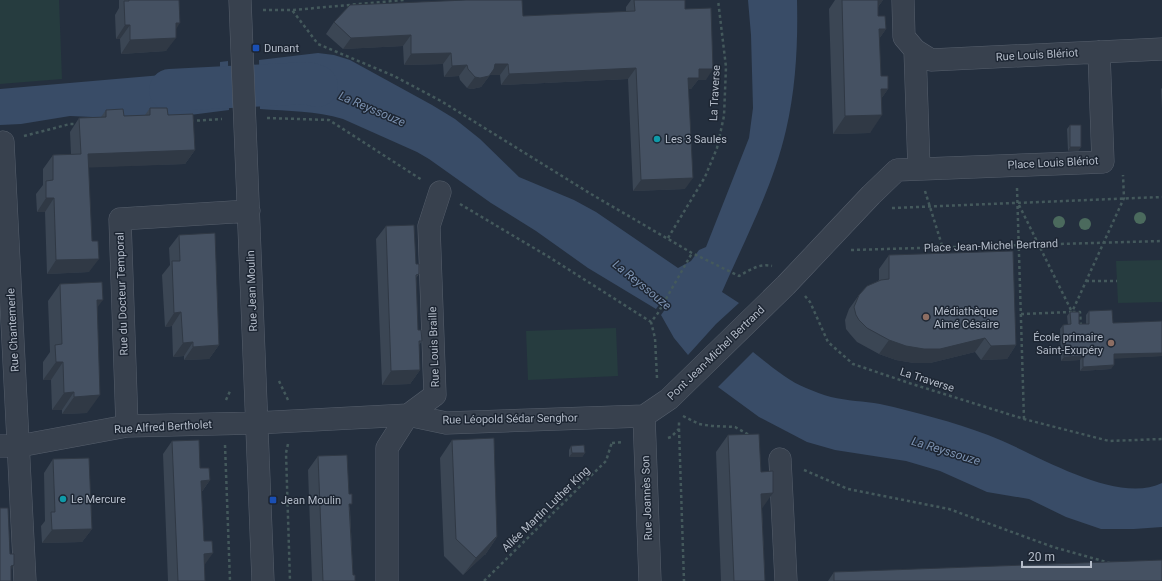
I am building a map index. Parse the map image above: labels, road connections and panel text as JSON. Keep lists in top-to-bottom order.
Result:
{
  "streets": {
    "street": [
      "Rue Louis Blériot",
      "Place Louis Blériot",
      "Rue Jean Moulin",
      "Rue du Docteur Temporal",
      "Rue Chantemerle",
      "Rue Louis Braille",
      "Pont Jean-Michel Bertrand",
      "Rue Léopold Sédar Senghor",
      "Rue Alfred Bertholet",
      "Rue Joannès Son"
    ],
    "path": ["La Traverse", "Place Jean-Michel Bertrand", "Allée Martin Luther King"]
  },
  "crossings": [
    ["Rue Louis Blériot", "Place Louis Blériot"],
    ["La Traverse", "Pont Jean-Michel Bertrand"],
    ["Place Louis Blériot", "Place Jean-Michel Bertrand"],
    ["Rue Jean Moulin", "Rue du Docteur Temporal"],
    ["Rue Jean Moulin", "Rue Léopold Sédar Senghor"],
    ["Rue Jean Moulin", "Rue Alfred Bertholet"],
    ["Rue du Docteur Temporal", "Rue Alfred Bertholet"],
    ["Rue Chantemerle", "Rue Alfred Bertholet"],
    ["Rue Louis Braille", "Rue Léopold Sédar Senghor"],
    ["Pont Jean-Michel Bertrand", "Rue Léopold Sédar Senghor"],
    ["Pont Jean-Michel Bertrand", "Rue Joannès Son"],
    ["Rue Léopold Sédar Senghor", "Rue Alfred Bertholet"],
    ["Rue Léopold Sédar Senghor", "Rue Joannès Son"]
  ],
  "water": ["La Reyssouze"],
  "places": {
    "transit": ["Dunant", "Jean Moulin"],
    "other": [
      "Les 3 Saules",
      "Médiathèque Aimé Césaire",
      "École primaire Saint-Exupéry",
      "Le Mercure"
    ]
  },
  "scale_bar": "20 m"
}
